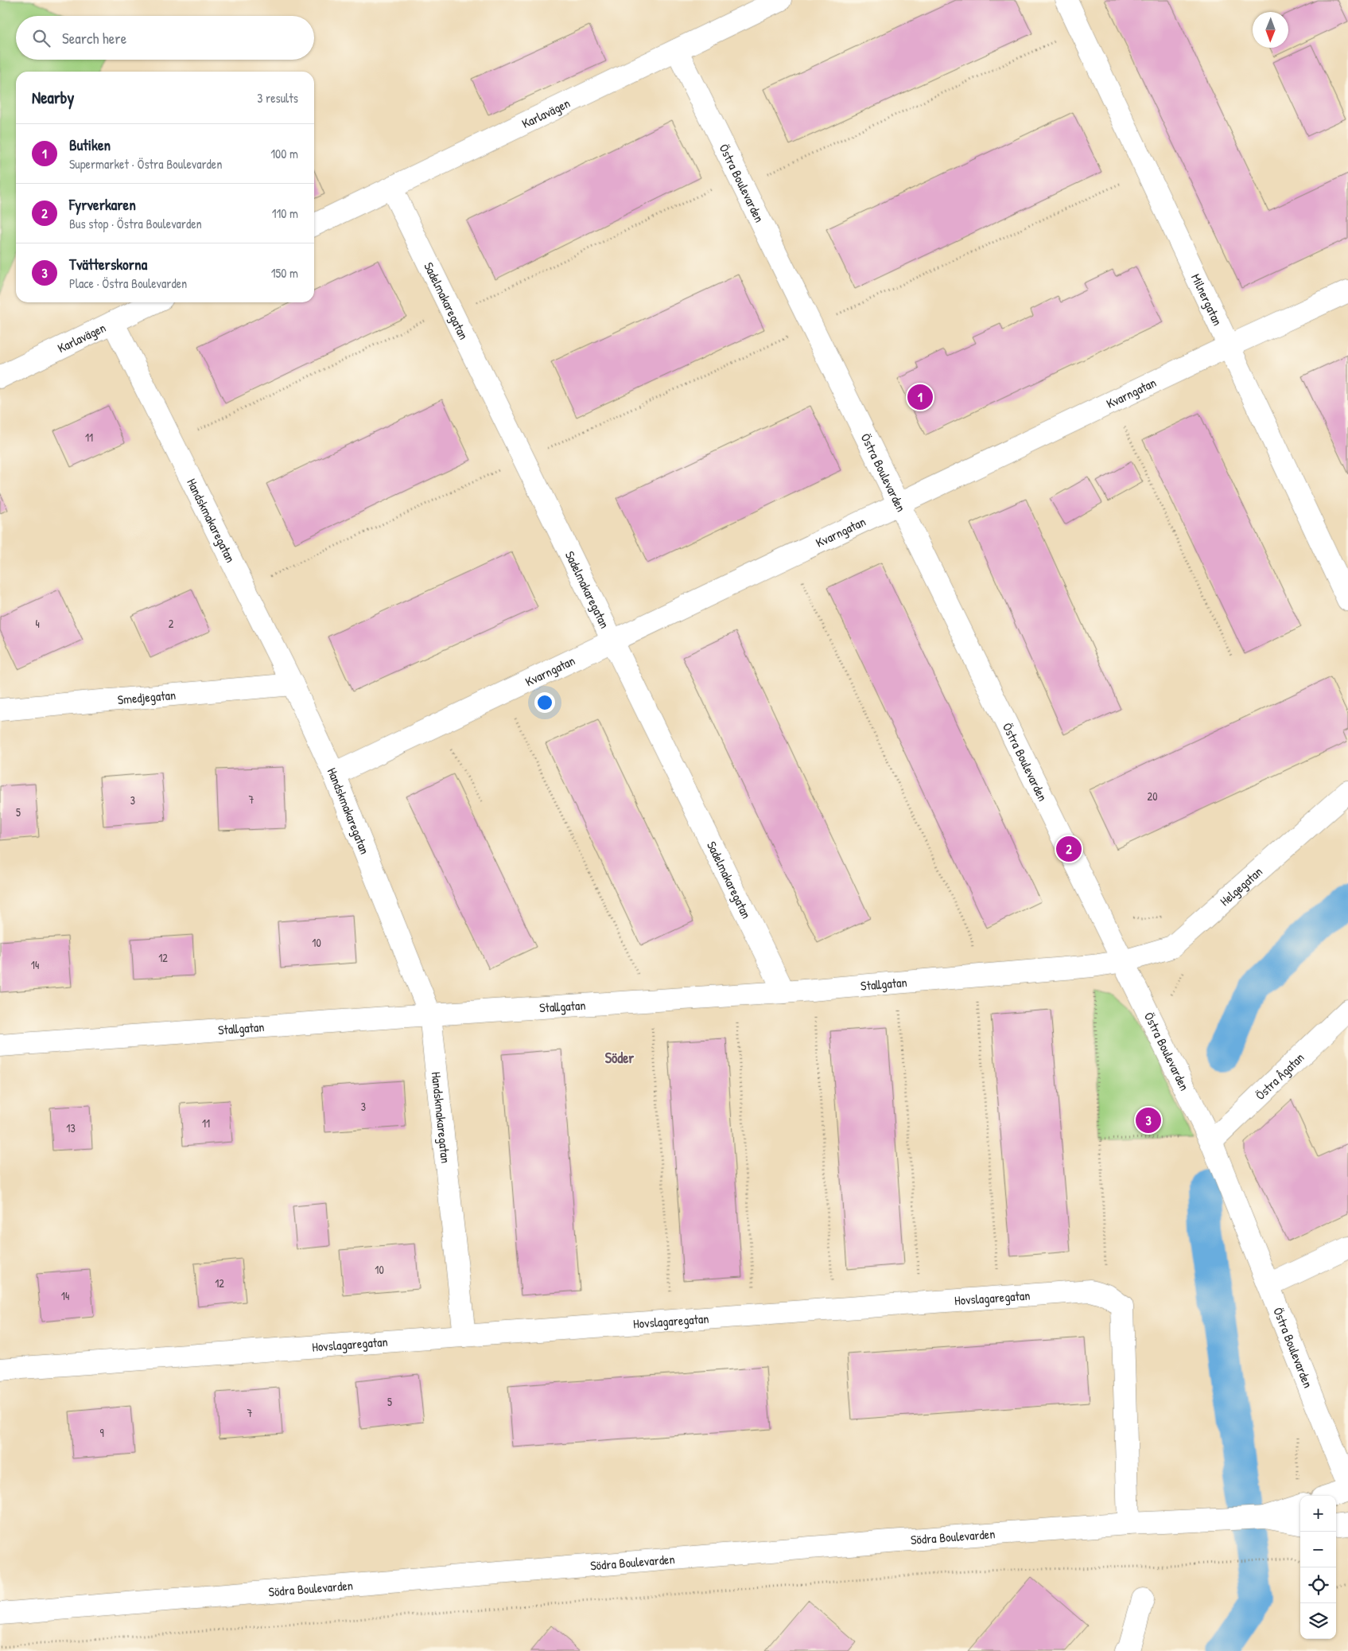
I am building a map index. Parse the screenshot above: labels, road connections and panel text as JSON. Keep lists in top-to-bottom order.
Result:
{
  "streets": {
    "street": [
      "Karlavägen",
      "Östra Boulevarden",
      "Milnergatan",
      "Sadelmakaregatan",
      "Kvarngatan",
      "Handskmakaregatan",
      "Smedjegatan",
      "Helgegatan",
      "Stallgatan",
      "Östra Ågatan",
      "Hovslagaregatan",
      "Södra Boulevarden"
    ]
  },
  "crossings": [
    ["Karlavägen", "Östra Boulevarden"],
    ["Karlavägen", "Sadelmakaregatan"],
    ["Karlavägen", "Handskmakaregatan"],
    ["Östra Boulevarden", "Kvarngatan"],
    ["Östra Boulevarden", "Helgegatan"],
    ["Östra Boulevarden", "Stallgatan"],
    ["Östra Boulevarden", "Östra Ågatan"],
    ["Milnergatan", "Kvarngatan"],
    ["Sadelmakaregatan", "Kvarngatan"],
    ["Sadelmakaregatan", "Stallgatan"],
    ["Kvarngatan", "Handskmakaregatan"],
    ["Handskmakaregatan", "Smedjegatan"],
    ["Handskmakaregatan", "Stallgatan"],
    ["Handskmakaregatan", "Hovslagaregatan"],
    ["Helgegatan", "Stallgatan"],
    ["Hovslagaregatan", "Södra Boulevarden"]
  ],
  "districts": ["Söder"],
  "house_numbers": [
    "11",
    "4",
    "2",
    "20",
    "7",
    "3",
    "5",
    "10",
    "12",
    "14",
    "3",
    "11",
    "13",
    "10",
    "12",
    "14",
    "5",
    "7",
    "9"
  ],
  "north": "bottom",
  "page": {
    "search": "Search here",
    "heading": ["Nearby", "3 results"],
    "list": [
      {
        "mark": "1",
        "name": "Butiken",
        "note": "Supermarket · Östra Boulevarden",
        "value": "100 m"
      },
      {
        "mark": "2",
        "name": "Fyrverkaren",
        "note": "Bus stop · Östra Boulevarden",
        "value": "110 m"
      },
      {
        "mark": "3",
        "name": "Tvätterskorna",
        "note": "Place · Östra Boulevarden",
        "value": "150 m"
      }
    ],
    "pins": ["1", "2", "3"],
    "map_buttons": ["+", "−"]
  }
}
